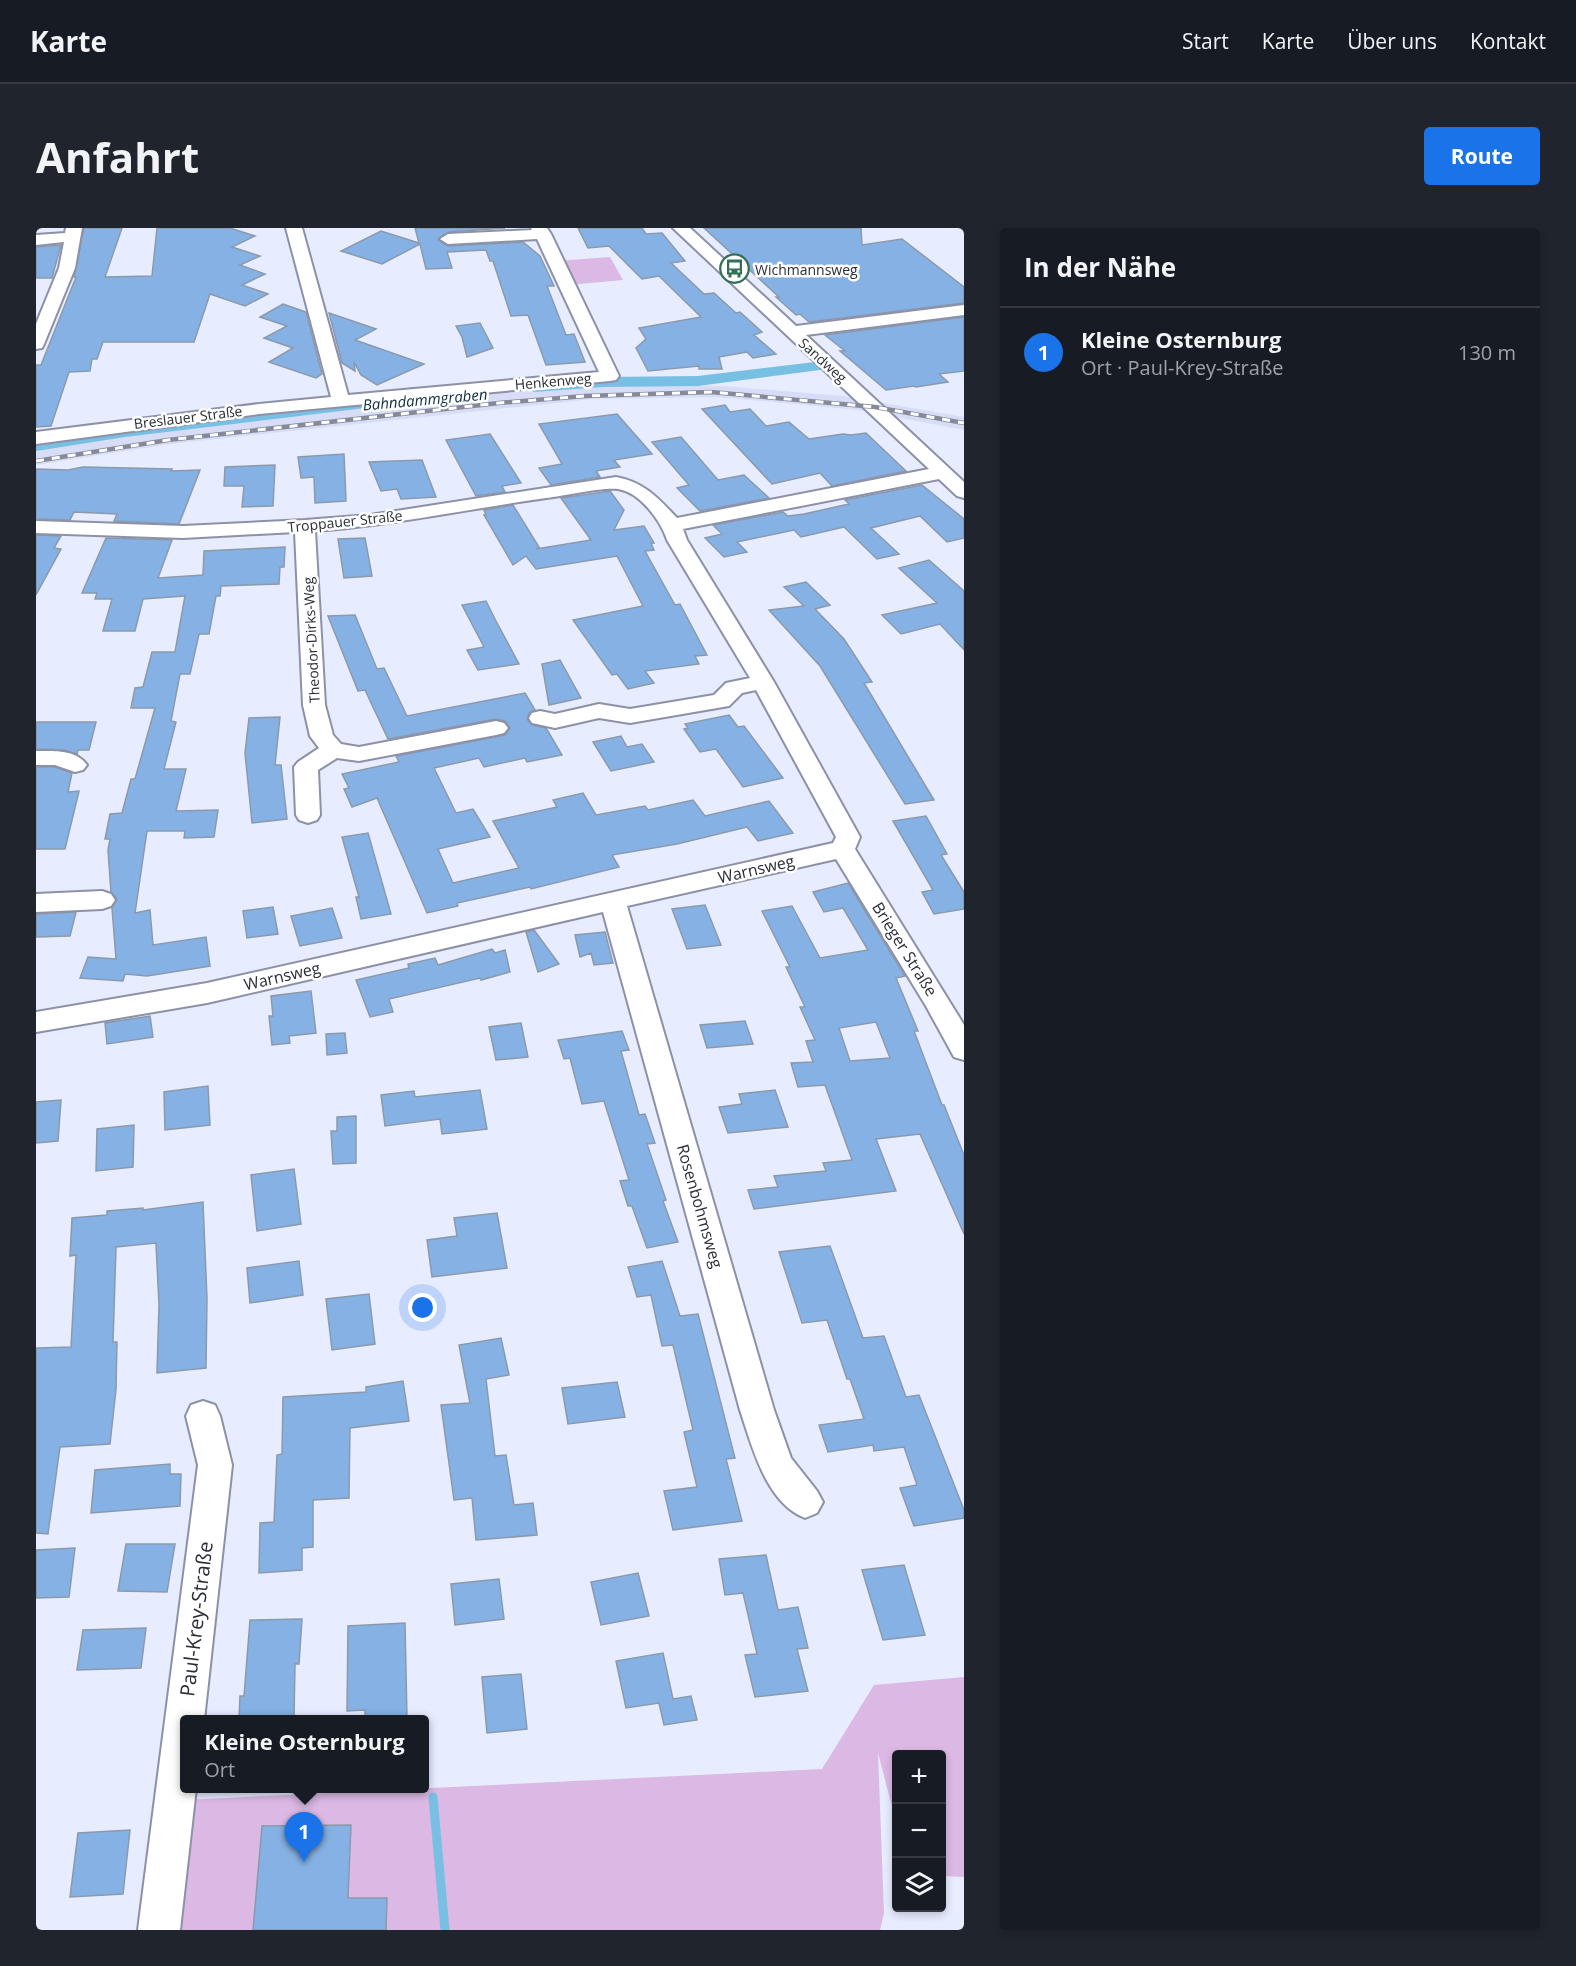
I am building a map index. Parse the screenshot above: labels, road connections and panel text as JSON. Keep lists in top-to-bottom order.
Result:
{
  "streets": {
    "street": [
      "Sandweg",
      "Henkenweg",
      "Breslauer Straße",
      "Troppauer Straße",
      "Theodor-Dirks-Weg",
      "Warnsweg",
      "Brieger Straße",
      "Rosenbohmsweg",
      "Paul-Krey-Straße"
    ]
  },
  "crossings": [
    ["Henkenweg", "Breslauer Straße"],
    ["Troppauer Straße", "Theodor-Dirks-Weg"],
    ["Warnsweg", "Brieger Straße"],
    ["Warnsweg", "Rosenbohmsweg"]
  ],
  "water": ["Bahndammgraben"],
  "places": {
    "bus stop": ["Wichmannsweg"]
  },
  "page": {
    "header": "Karte",
    "nav": [
      "Start",
      "Karte",
      "Über uns",
      "Kontakt"
    ],
    "buttons": "Route",
    "title": "Anfahrt",
    "heading": "In der Nähe",
    "list": [
      {
        "mark": "1",
        "name": "Kleine Osternburg",
        "note": "Ort · Paul-Krey-Straße",
        "value": "130 m"
      }
    ],
    "popup": ["Kleine Osternburg", "Ort"],
    "map_buttons": ["+", "−"],
    "pins": "1"
  }
}
